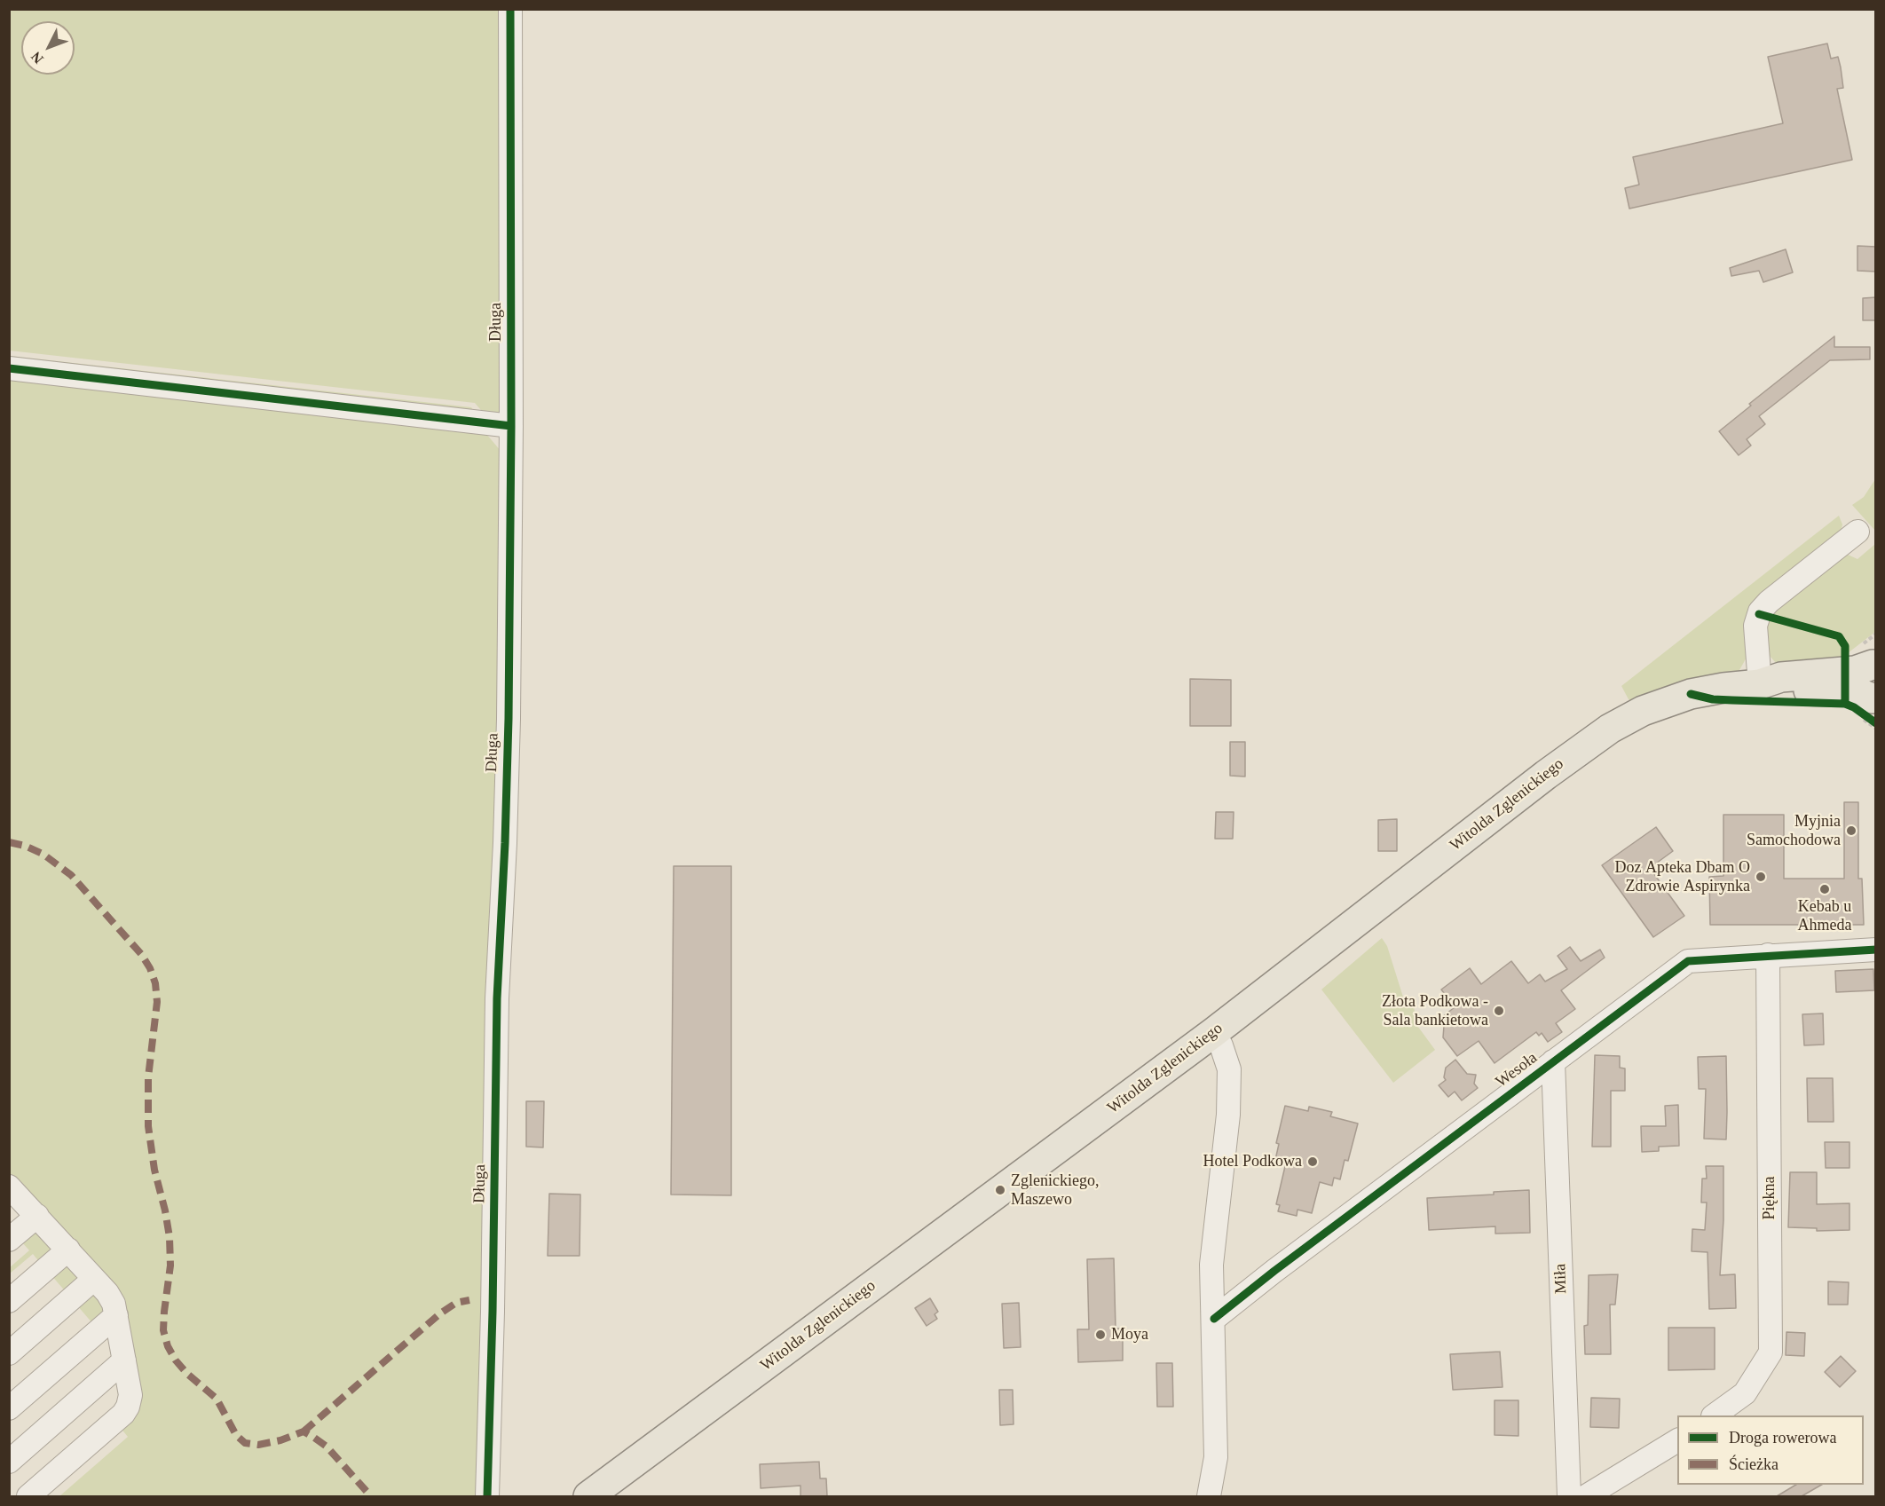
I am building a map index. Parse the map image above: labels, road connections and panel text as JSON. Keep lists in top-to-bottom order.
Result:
{
  "streets": {
    "main road": ["Witolda Zglenickiego"],
    "street": [
      "Długa",
      "Wesoła",
      "Piękna",
      "Miła"
    ]
  },
  "crossings": [
    ["Wesoła", "Piękna"],
    ["Wesoła", "Miła"]
  ],
  "places": [
    "Myjnia Samochodowa",
    "Doz Apteka Dbam O Zdrowie Aspirynka",
    "Kebab u Ahmeda",
    "Złota Podkowa - Sala bankietowa",
    "Hotel Podkowa",
    "Zglenickiego, Maszewo",
    "Moya"
  ],
  "legend": ["Droga rowerowa", "Ścieżka"],
  "north": "bottom left"
}
